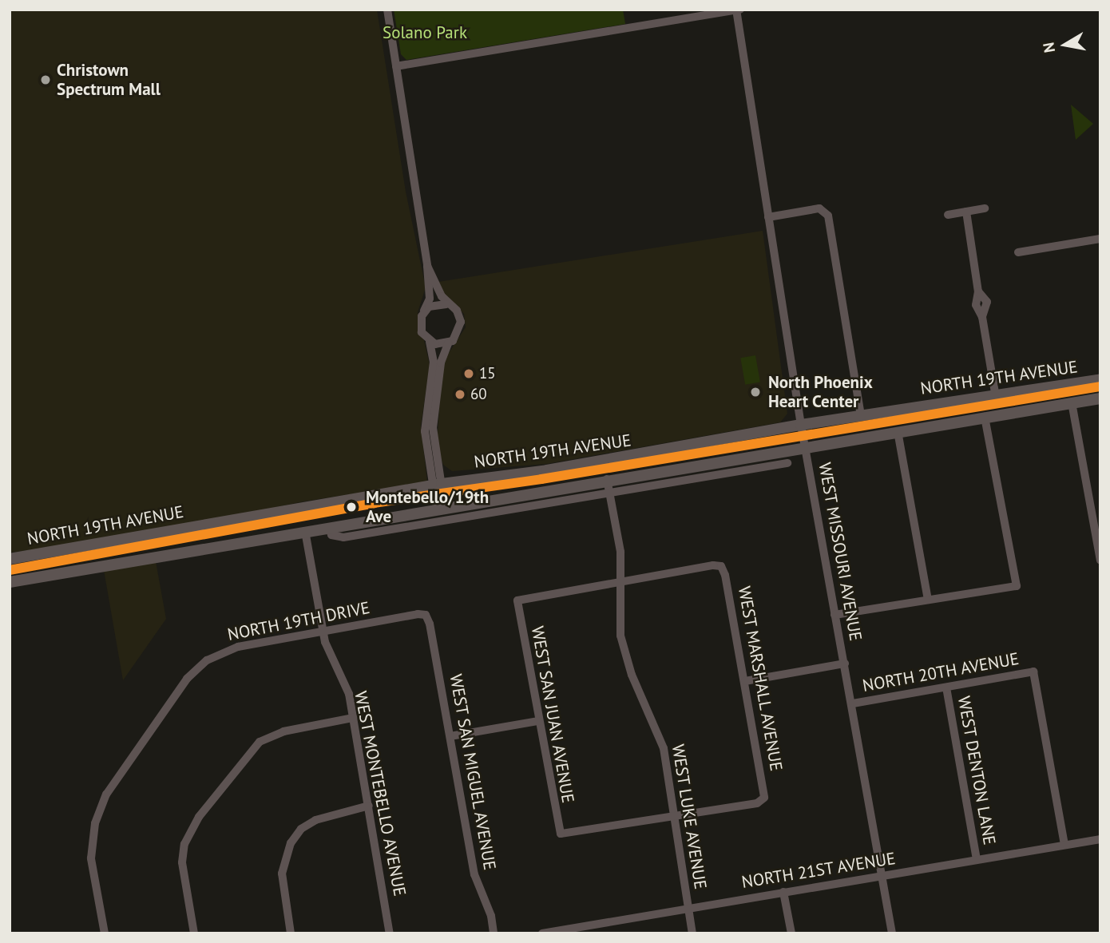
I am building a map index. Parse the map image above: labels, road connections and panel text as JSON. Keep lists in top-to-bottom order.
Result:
{
  "streets": {
    "main road": ["NORTH 19TH AVENUE"],
    "street": [
      "WEST MISSOURI AVENUE",
      "NORTH 19TH DRIVE",
      "NORTH 20TH AVENUE",
      "WEST MARSHALL AVENUE",
      "WEST SAN JUAN AVENUE",
      "WEST DENTON LANE",
      "WEST SAN MIGUEL AVENUE",
      "WEST MONTEBELLO AVENUE",
      "WEST LUKE AVENUE",
      "NORTH 21ST AVENUE"
    ]
  },
  "crossings": [
    ["NORTH 19TH AVENUE", "WEST MISSOURI AVENUE"],
    ["NORTH 19TH AVENUE", "WEST MONTEBELLO AVENUE"],
    ["NORTH 19TH AVENUE", "WEST LUKE AVENUE"],
    ["WEST MISSOURI AVENUE", "NORTH 20TH AVENUE"],
    ["WEST MISSOURI AVENUE", "NORTH 21ST AVENUE"],
    ["NORTH 19TH DRIVE", "WEST SAN MIGUEL AVENUE"],
    ["NORTH 19TH DRIVE", "WEST MONTEBELLO AVENUE"],
    ["NORTH 20TH AVENUE", "WEST MARSHALL AVENUE"],
    ["NORTH 20TH AVENUE", "WEST DENTON LANE"],
    ["NORTH 20TH AVENUE", "NORTH 21ST AVENUE"],
    ["WEST MARSHALL AVENUE", "WEST SAN JUAN AVENUE"],
    ["WEST MARSHALL AVENUE", "WEST LUKE AVENUE"],
    ["WEST SAN JUAN AVENUE", "WEST LUKE AVENUE"],
    ["WEST DENTON LANE", "NORTH 21ST AVENUE"],
    ["WEST LUKE AVENUE", "NORTH 21ST AVENUE"]
  ],
  "parks": ["Solano Park"],
  "places": [
    "Christown Spectrum Mall",
    "15",
    "North Phoenix Heart Center",
    "60",
    "Montebello/19th Ave"
  ],
  "north": "left"
}
